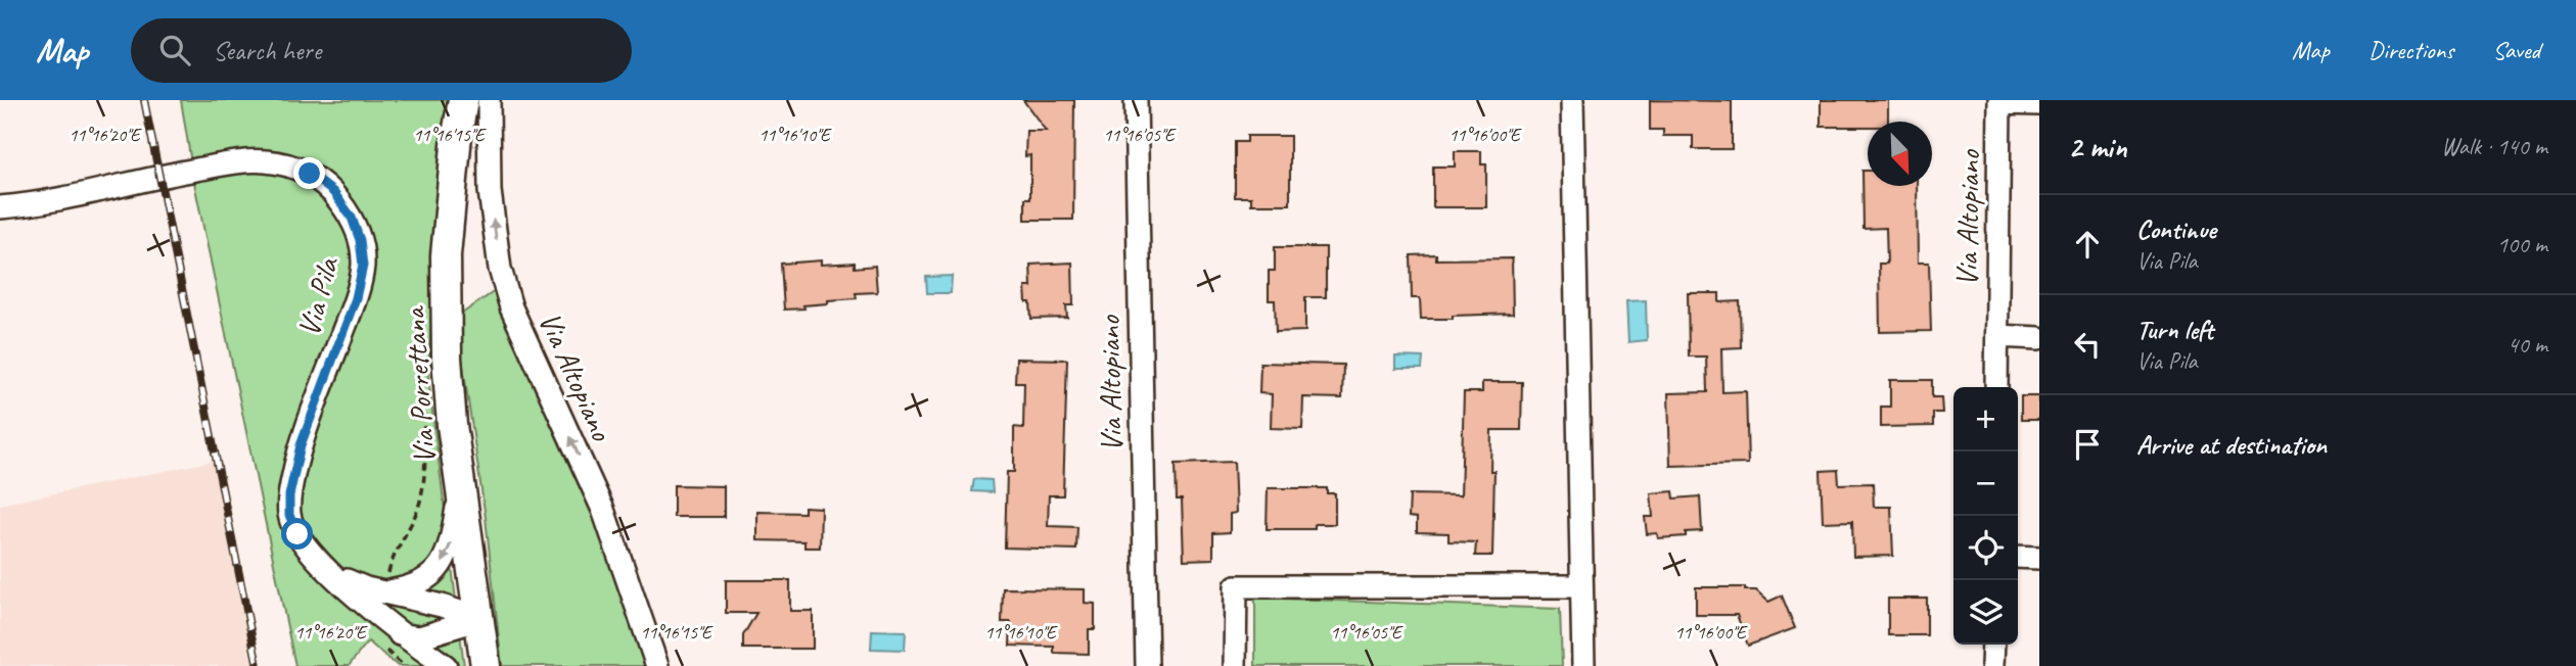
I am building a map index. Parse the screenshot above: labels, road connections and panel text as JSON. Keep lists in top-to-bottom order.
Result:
{
  "streets": {
    "main road": ["Via Porrettana"],
    "street": ["Via Altopiano", "Via Pila"]
  },
  "one_way": ["Via Altopiano"],
  "north": "bottom right",
  "page": {
    "header": "Map",
    "search": "Search here",
    "nav": ["Map", "Directions", "Saved"],
    "heading": ["2 min", "Walk · 140 m"],
    "list": [
      ["Continue", "Via Pila", "100 m"],
      ["Turn left", "Via Pila", "40 m"],
      "Arrive at destination"
    ],
    "map_buttons": ["+", "−"]
  },
  "coordinates": [
    "11°16'20\"E",
    "11°16'15\"E",
    "11°16'10\"E",
    "11°16'05\"E",
    "11°16'00\"E"
  ]
}
